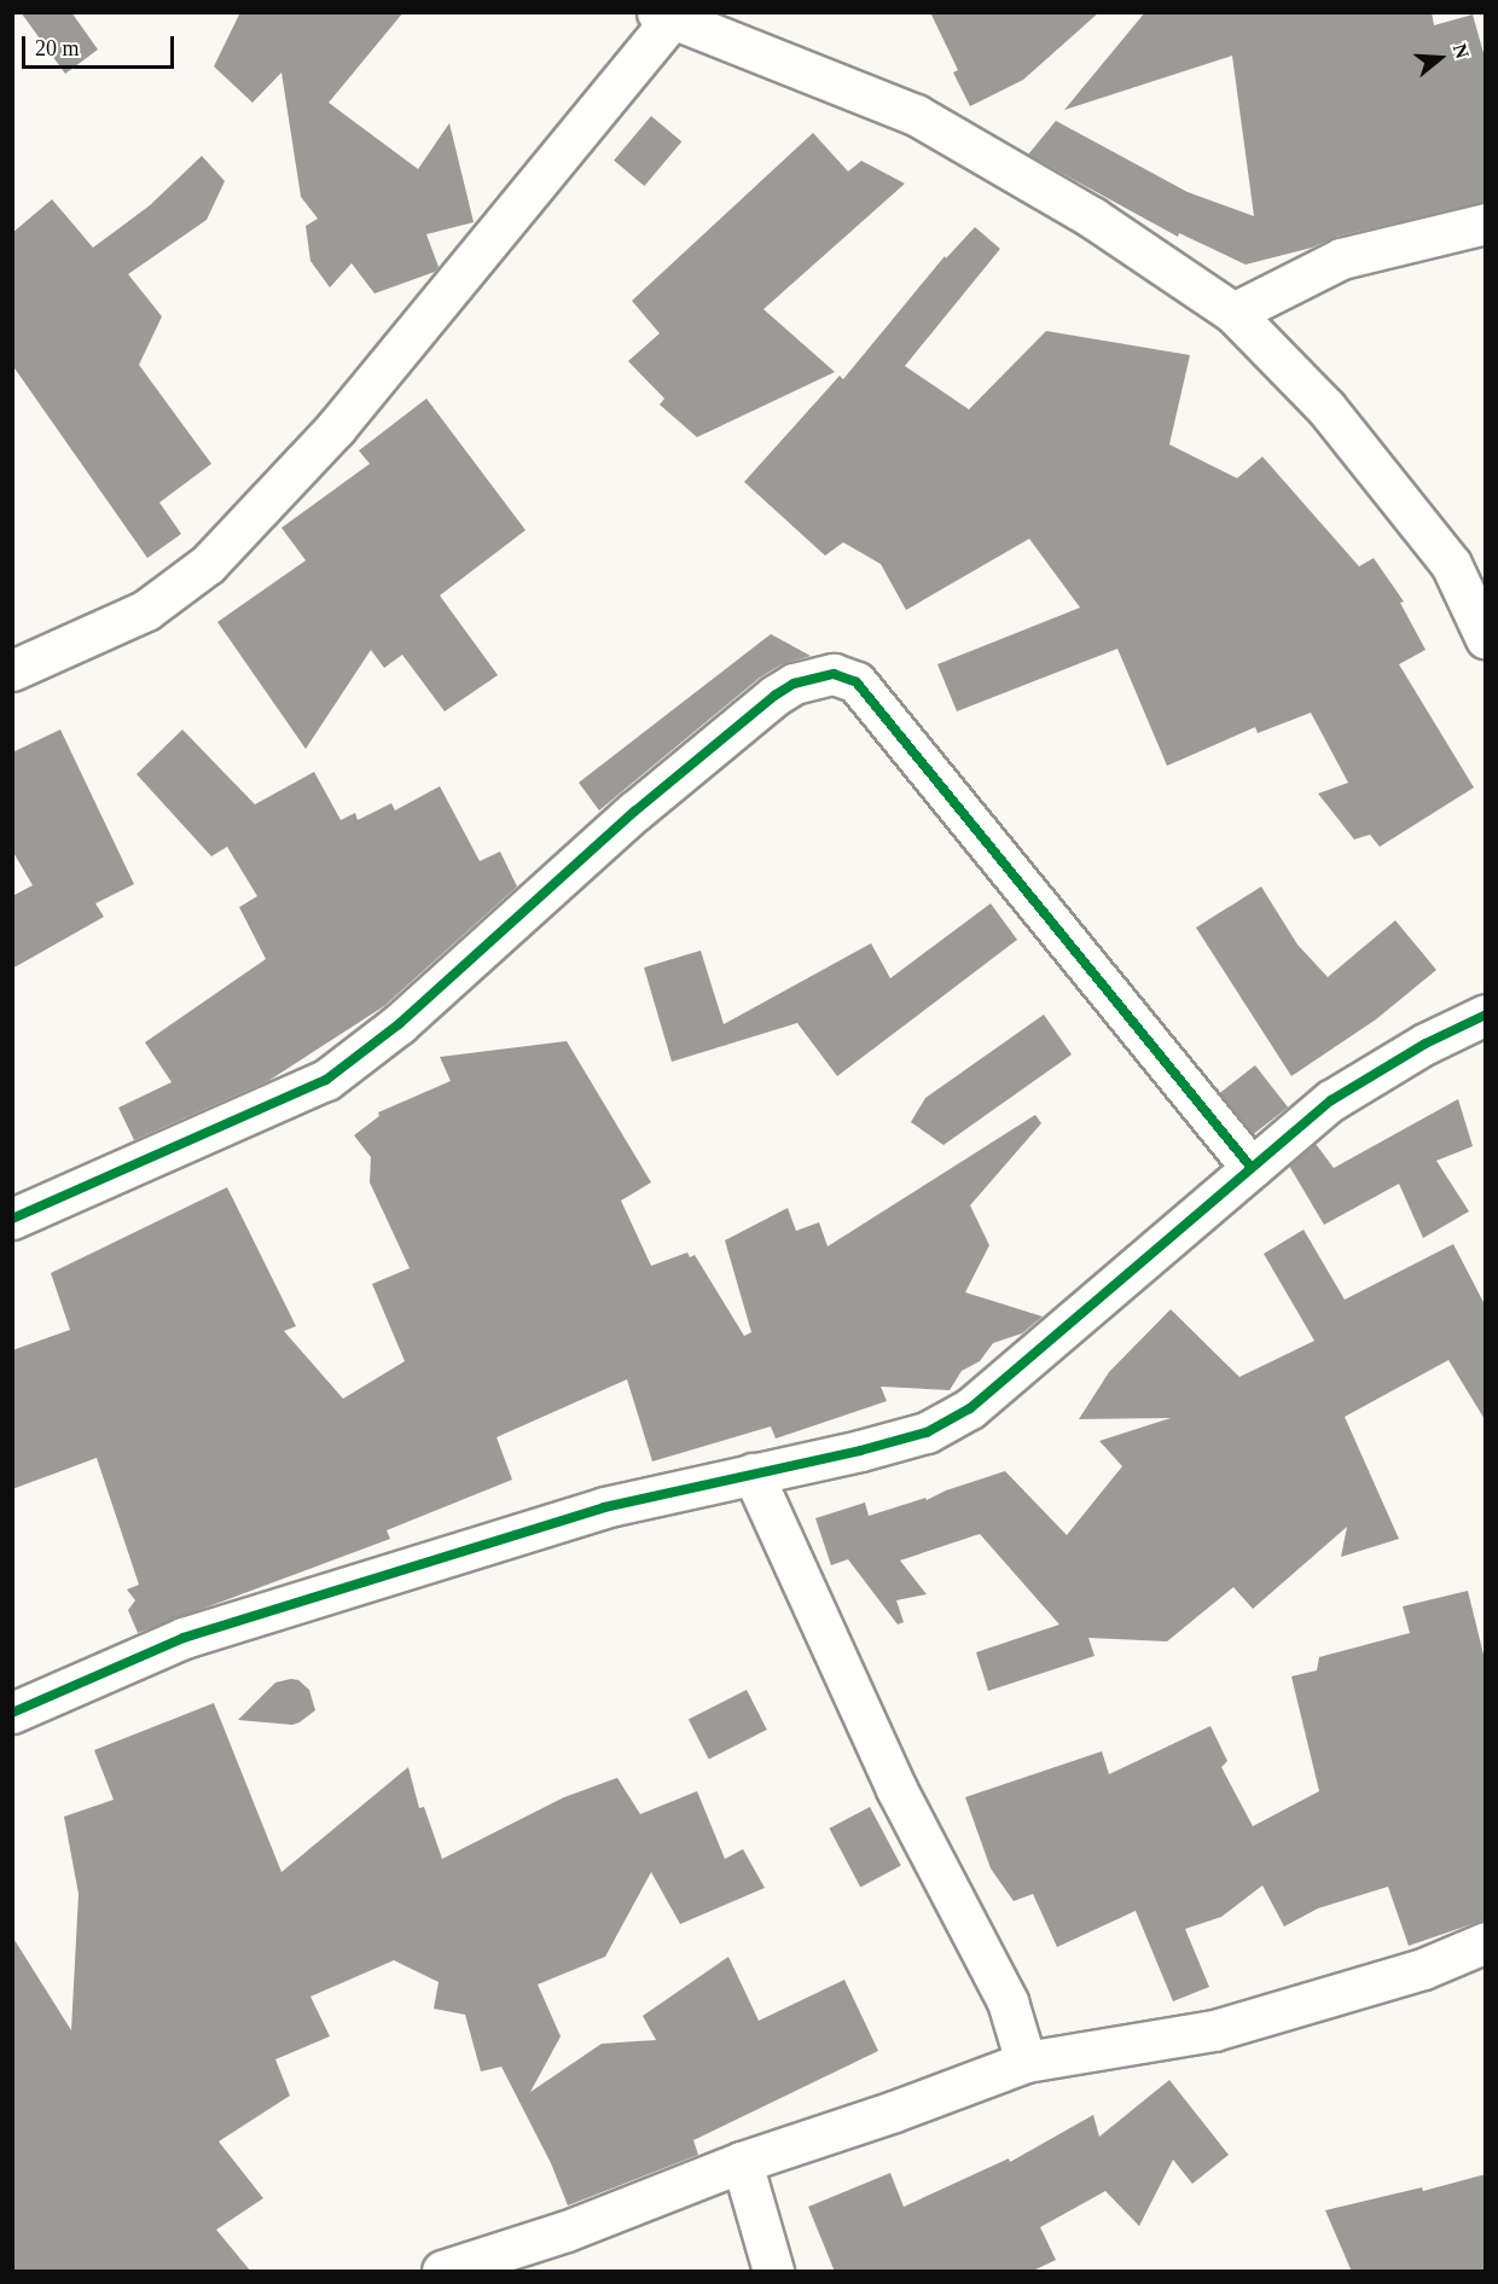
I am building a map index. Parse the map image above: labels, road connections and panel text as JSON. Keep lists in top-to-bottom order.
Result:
{
  "scale_bar": "20 m",
  "north": "right"
}
